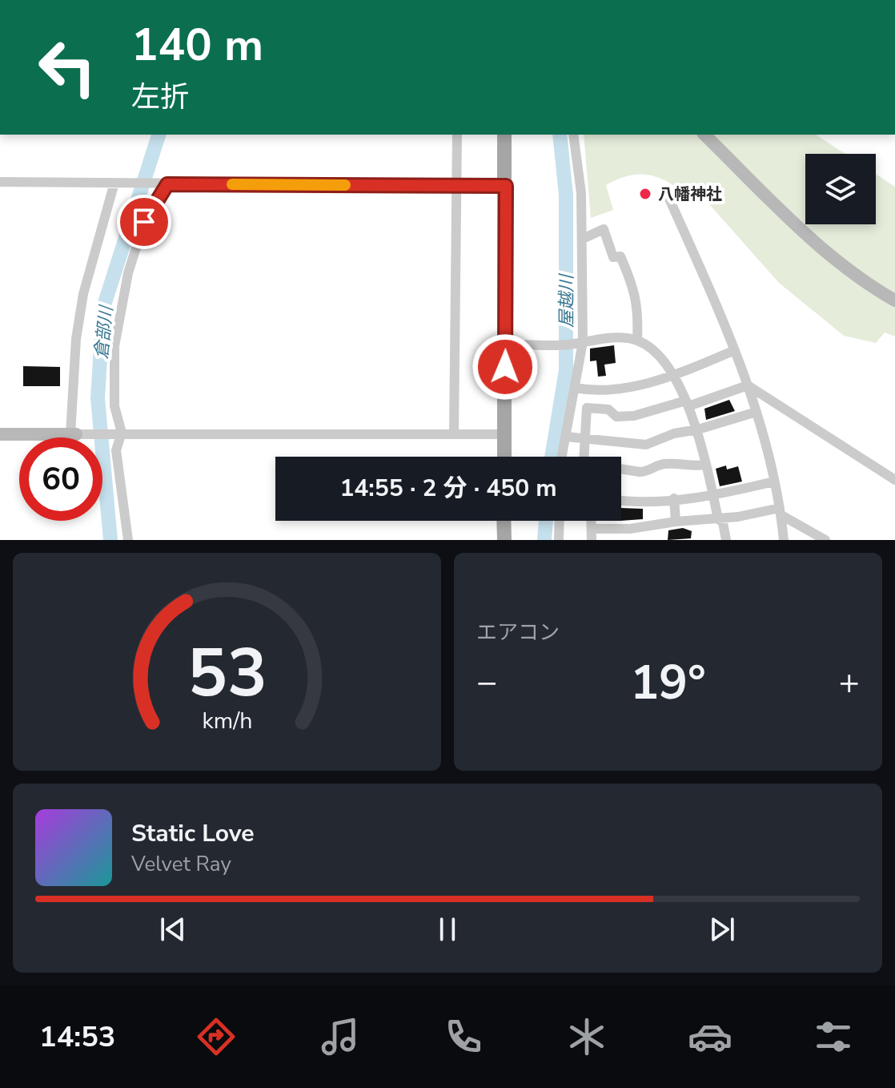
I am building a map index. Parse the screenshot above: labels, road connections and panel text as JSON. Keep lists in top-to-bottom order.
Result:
{
  "water": ["屋越川", "倉部川"],
  "places": ["八幡神社"],
  "page": {
    "turn": ["140 m", "左折"],
    "limit": "60",
    "trip": "14:55 · 2 分 · 450 m",
    "tile": "エアコン",
    "heat": ["−", "19°", "+"],
    "song": ["Static Love", "Velvet Ray"],
    "tabs": "14:53",
    "gauge": ["53", "km/h"]
  }
}
